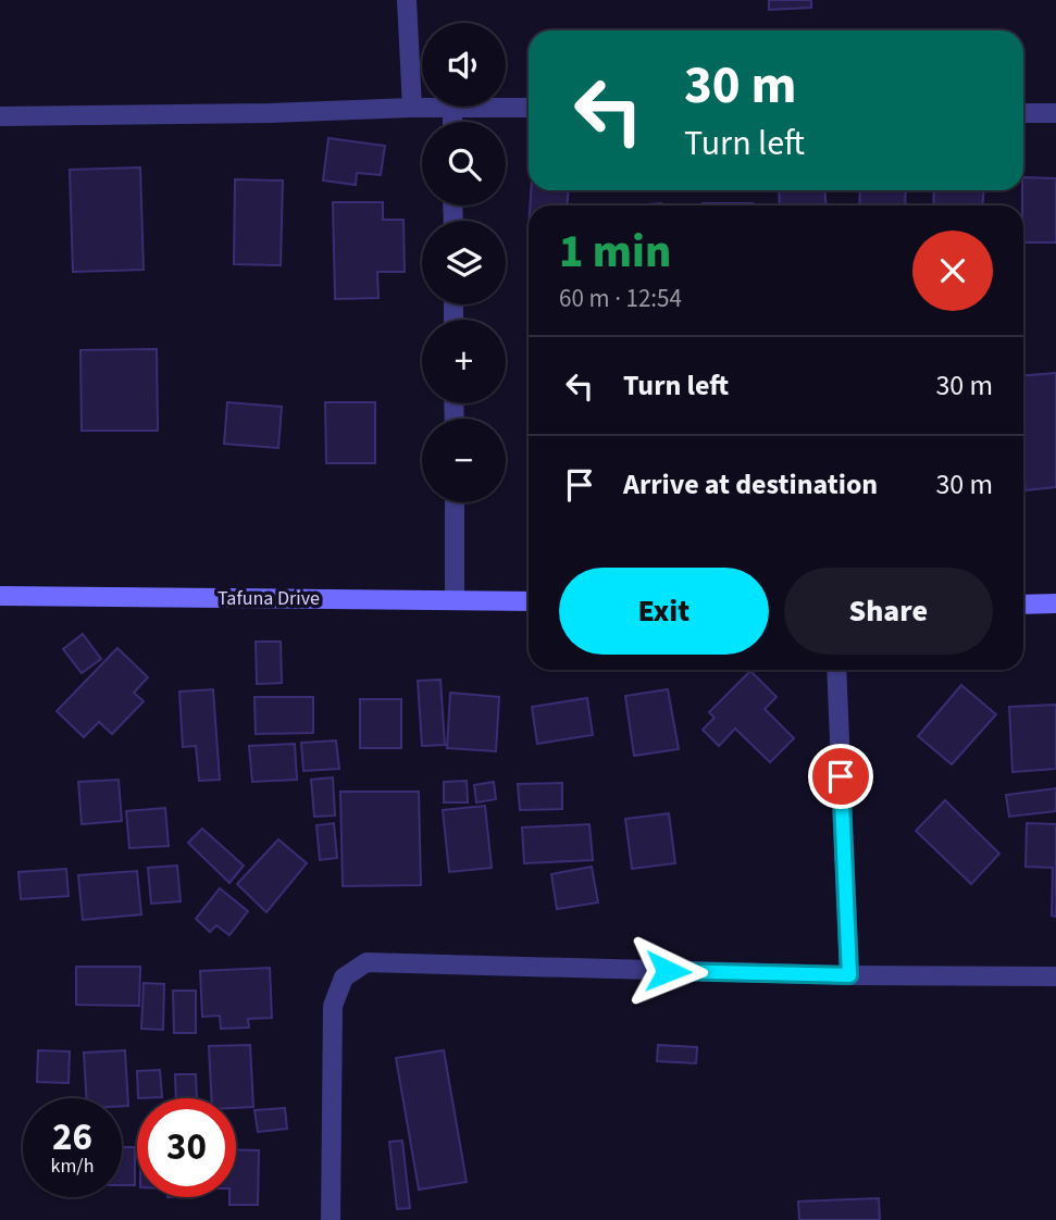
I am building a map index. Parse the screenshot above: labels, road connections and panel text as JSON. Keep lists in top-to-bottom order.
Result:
{
  "streets": {
    "main road": ["Tafuna Drive"]
  },
  "page": {
    "map_buttons": ["+", "−"],
    "turn": ["30 m", "Turn left"],
    "heading": ["1 min", "60 m · 12:54"],
    "list": [
      {
        "name": "Turn left",
        "value": "30 m"
      },
      {
        "name": "Arrive at destination",
        "value": "30 m"
      }
    ],
    "buttons": ["Exit", "Share"],
    "speed": "26 km/h",
    "limit": "30"
  }
}
